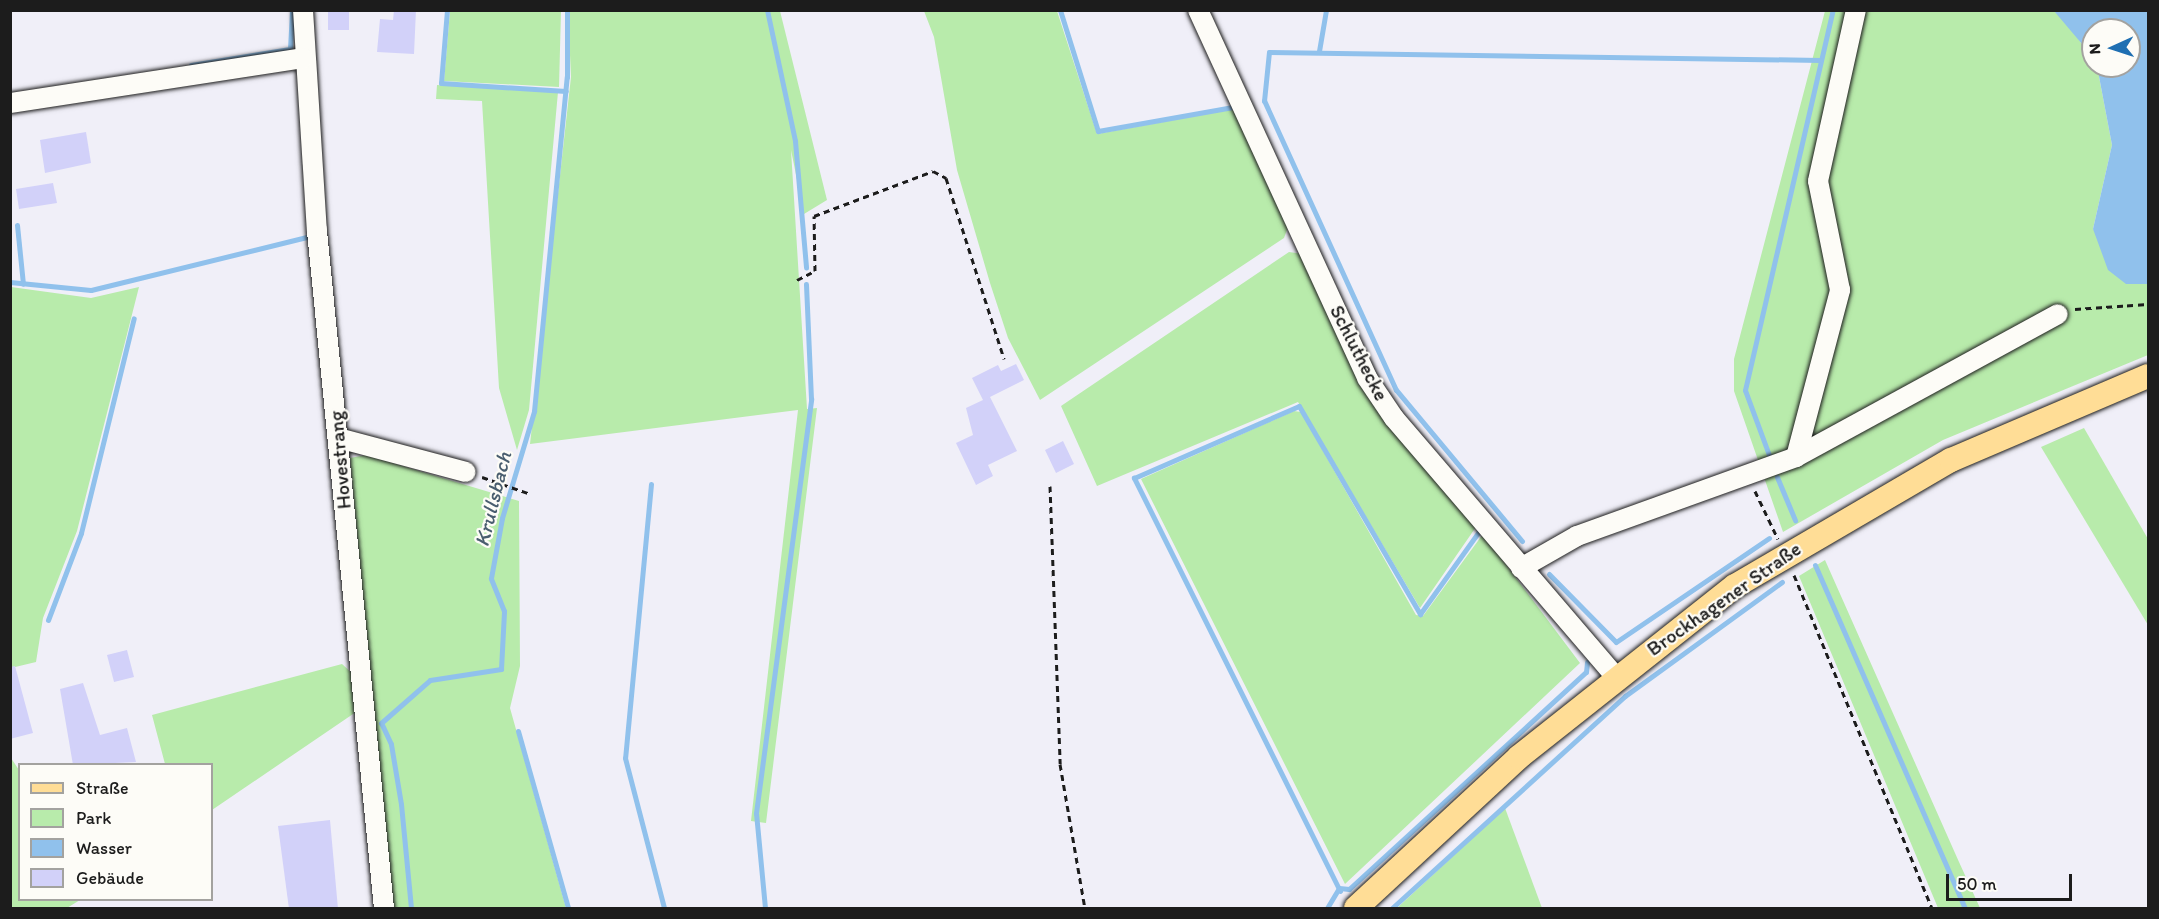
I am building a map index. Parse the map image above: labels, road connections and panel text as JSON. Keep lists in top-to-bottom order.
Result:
{
  "streets": {
    "main road": ["Brockhagener Straße"],
    "street": ["Schluthecke", "Hovestrang"]
  },
  "crossings": [
    ["Schluthecke", "Brockhagener Straße"]
  ],
  "water": ["Krullsbach"],
  "legend": [
    "Straße",
    "Park",
    "Wasser",
    "Gebäude"
  ],
  "scale_bar": "50 m",
  "north": "left"
}
